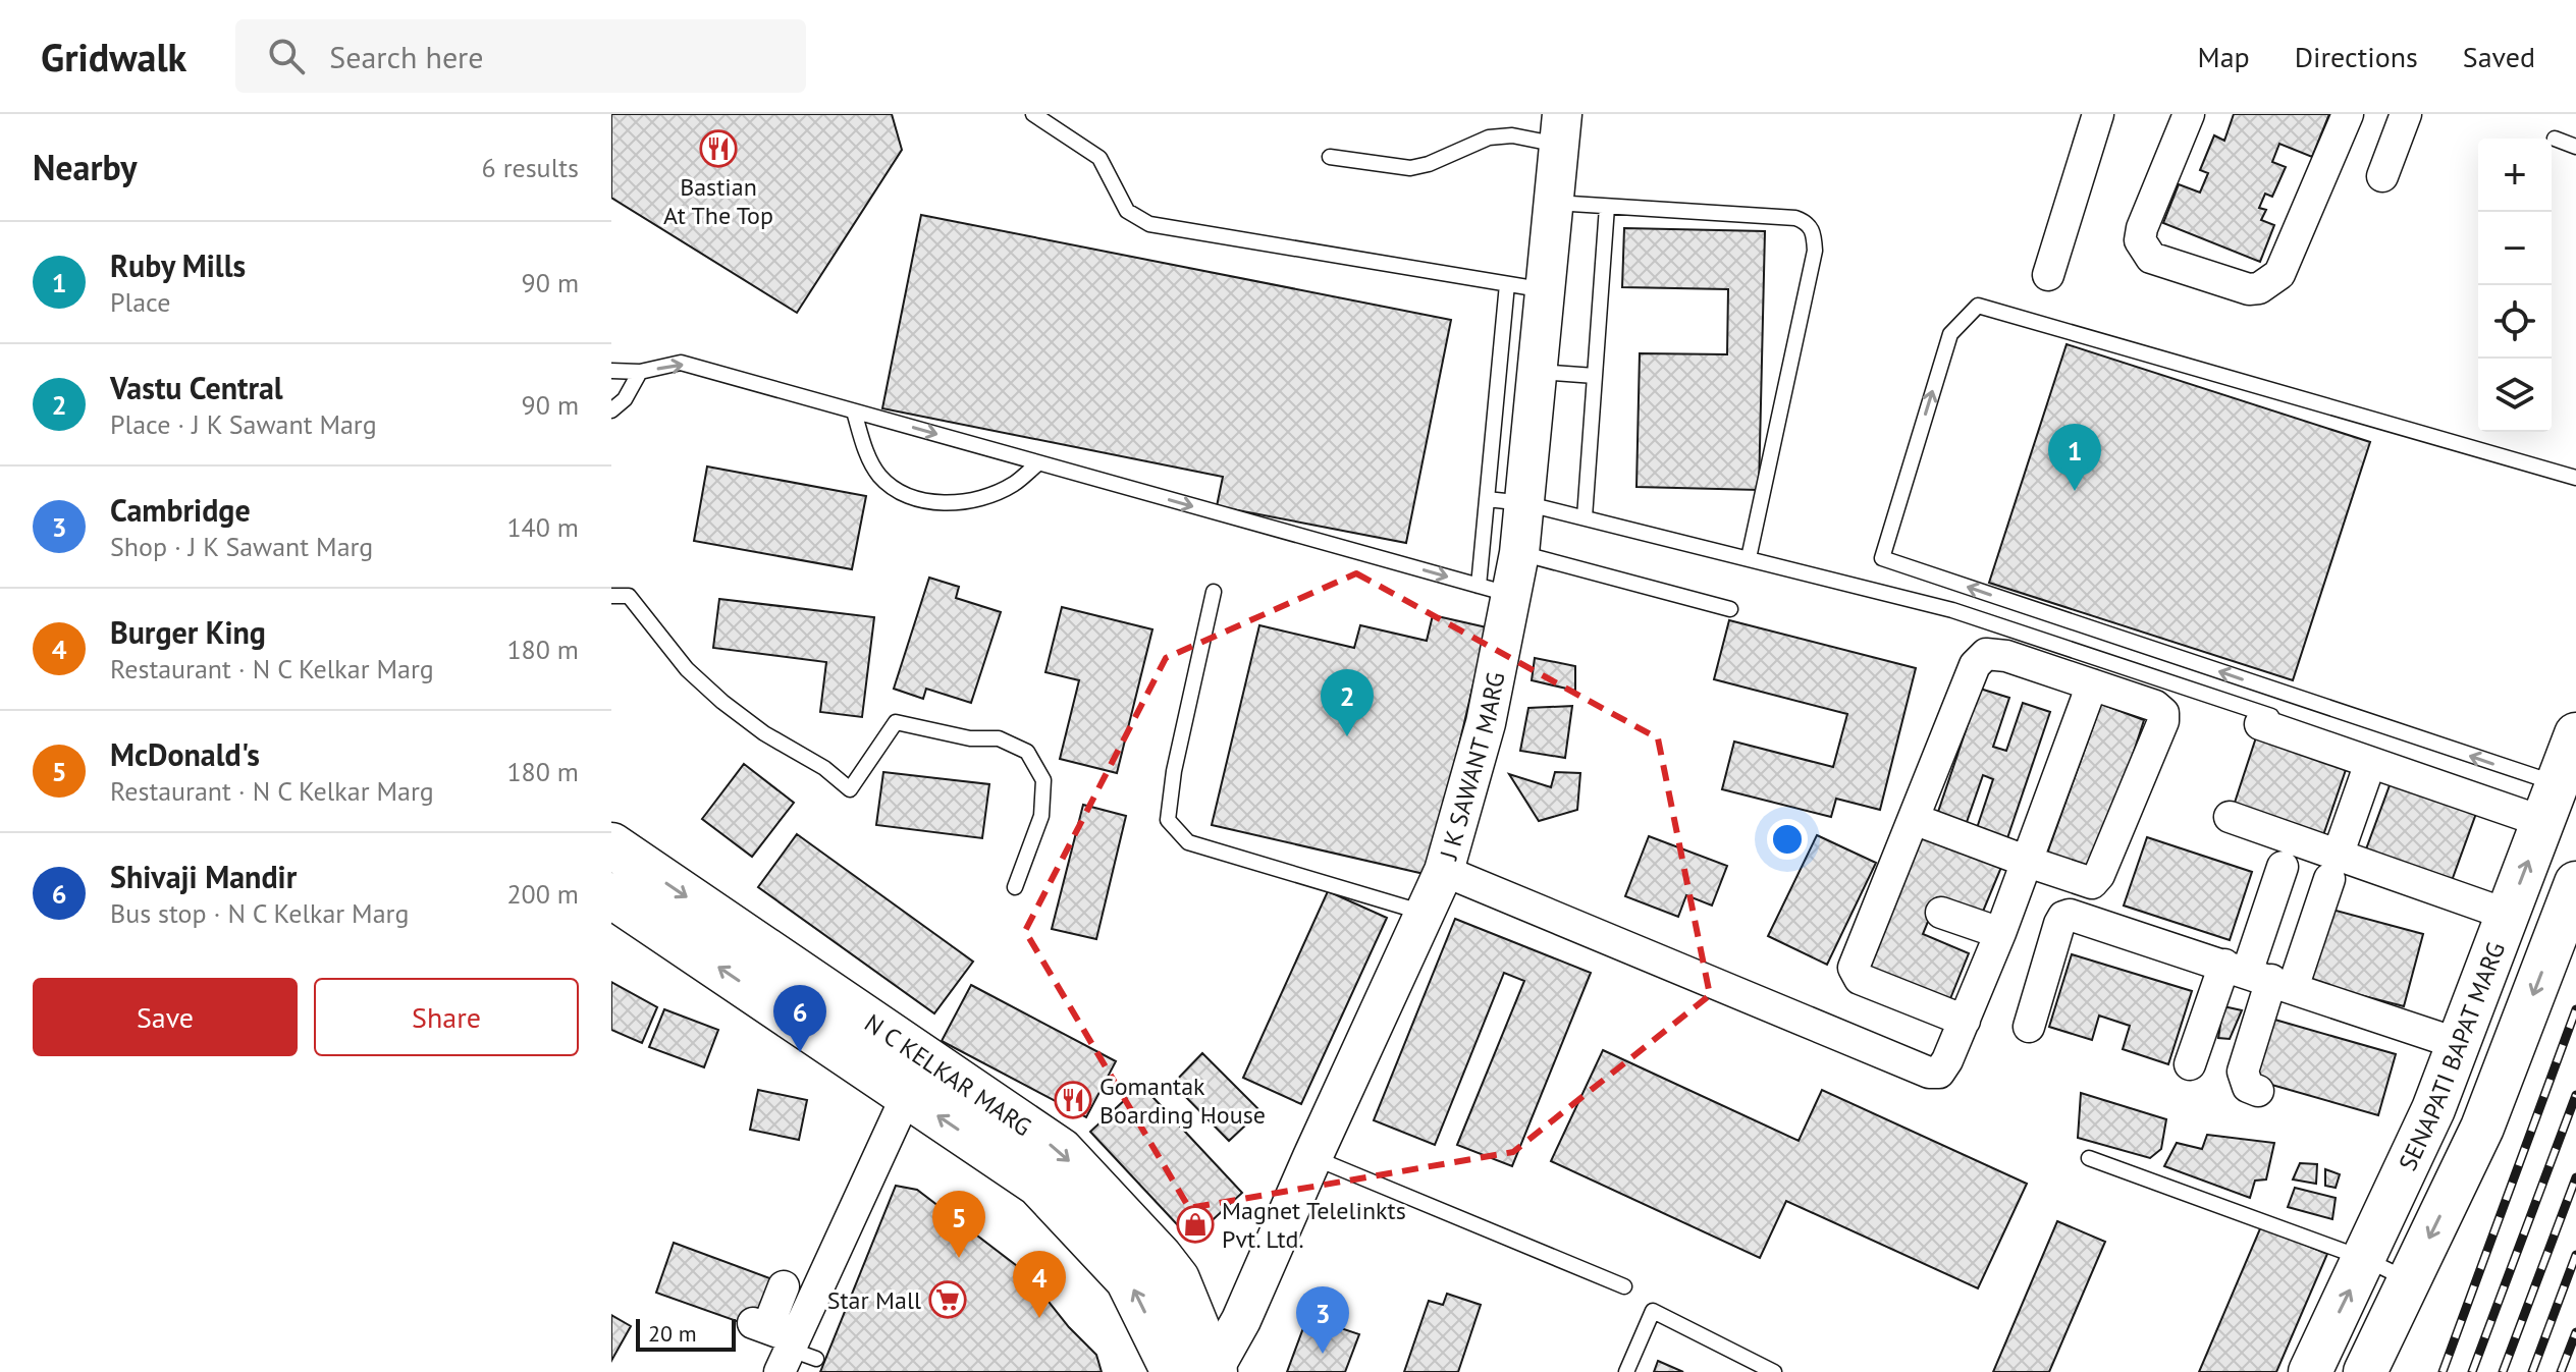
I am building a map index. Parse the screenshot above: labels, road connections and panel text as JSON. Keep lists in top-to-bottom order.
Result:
{
  "streets": {
    "main road": ["SENAPATI BAPAT MARG", "N C KELKAR MARG"],
    "street": ["J K SAWANT MARG"]
  },
  "crossings": [
    ["J K SAWANT MARG", "N C KELKAR MARG"]
  ],
  "places": {
    "restaurant": ["Bastian At The Top", "Gomantak Boarding House"],
    "shop": ["Magnet Telelinkts Pvt. Ltd."],
    "supermarket": ["Star Mall"]
  },
  "scale_bar": "20 m",
  "page": {
    "header": "Gridwalk",
    "search": "Search here",
    "nav": ["Map", "Directions", "Saved"],
    "heading": ["Nearby", "6 results"],
    "map_buttons": ["+", "−"],
    "list": [
      {
        "mark": "1",
        "name": "Ruby Mills",
        "note": "Place",
        "value": "90 m"
      },
      {
        "mark": "2",
        "name": "Vastu Central",
        "note": "Place · J K Sawant Marg",
        "value": "90 m"
      },
      {
        "mark": "3",
        "name": "Cambridge",
        "note": "Shop · J K Sawant Marg",
        "value": "140 m"
      },
      {
        "mark": "4",
        "name": "Burger King",
        "note": "Restaurant · N C Kelkar Marg",
        "value": "180 m"
      },
      {
        "mark": "5",
        "name": "McDonald's",
        "note": "Restaurant · N C Kelkar Marg",
        "value": "180 m"
      },
      {
        "mark": "6",
        "name": "Shivaji Mandir",
        "note": "Bus stop · N C Kelkar Marg",
        "value": "200 m"
      }
    ],
    "pins": [
      "1",
      "2",
      "6",
      "5",
      "4",
      "3"
    ],
    "buttons": ["Save", "Share"],
    "scale": "20 m"
  }
}
